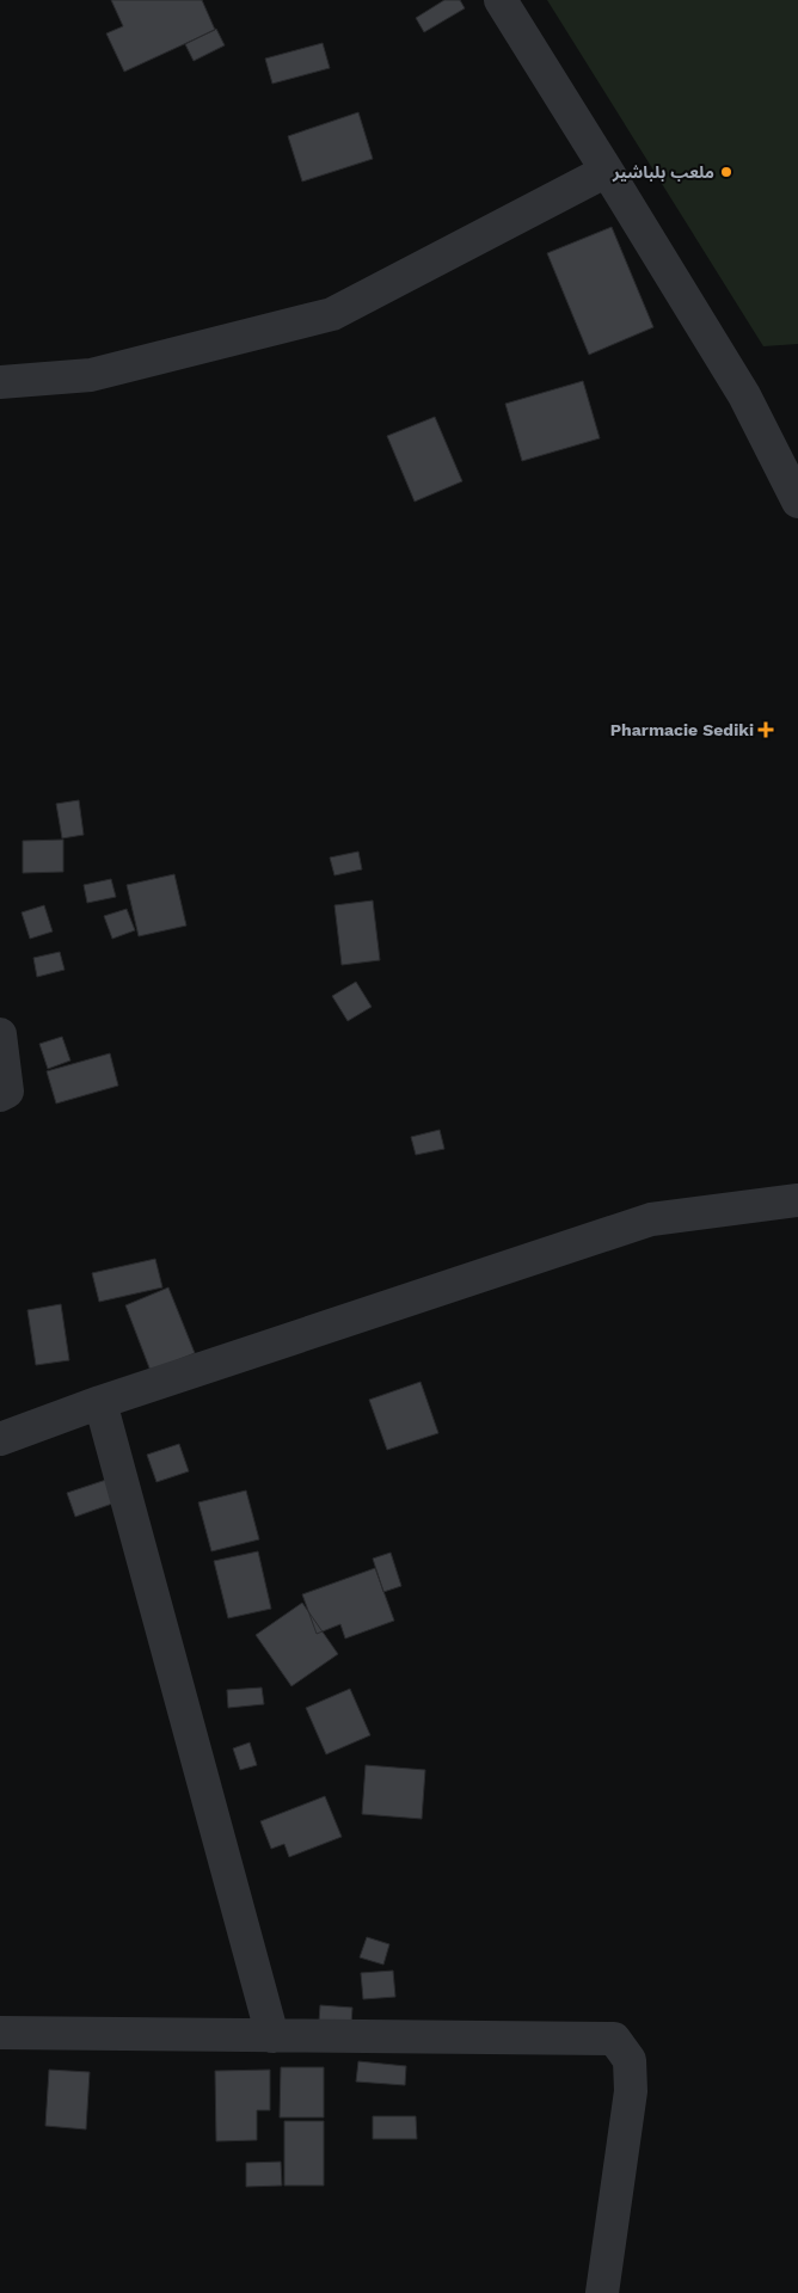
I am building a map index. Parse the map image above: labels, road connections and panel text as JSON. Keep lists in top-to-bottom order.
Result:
{
  "places": {
    "other": ["ملعب بلباشير"],
    "health": ["Pharmacie Sediki"]
  }
}
